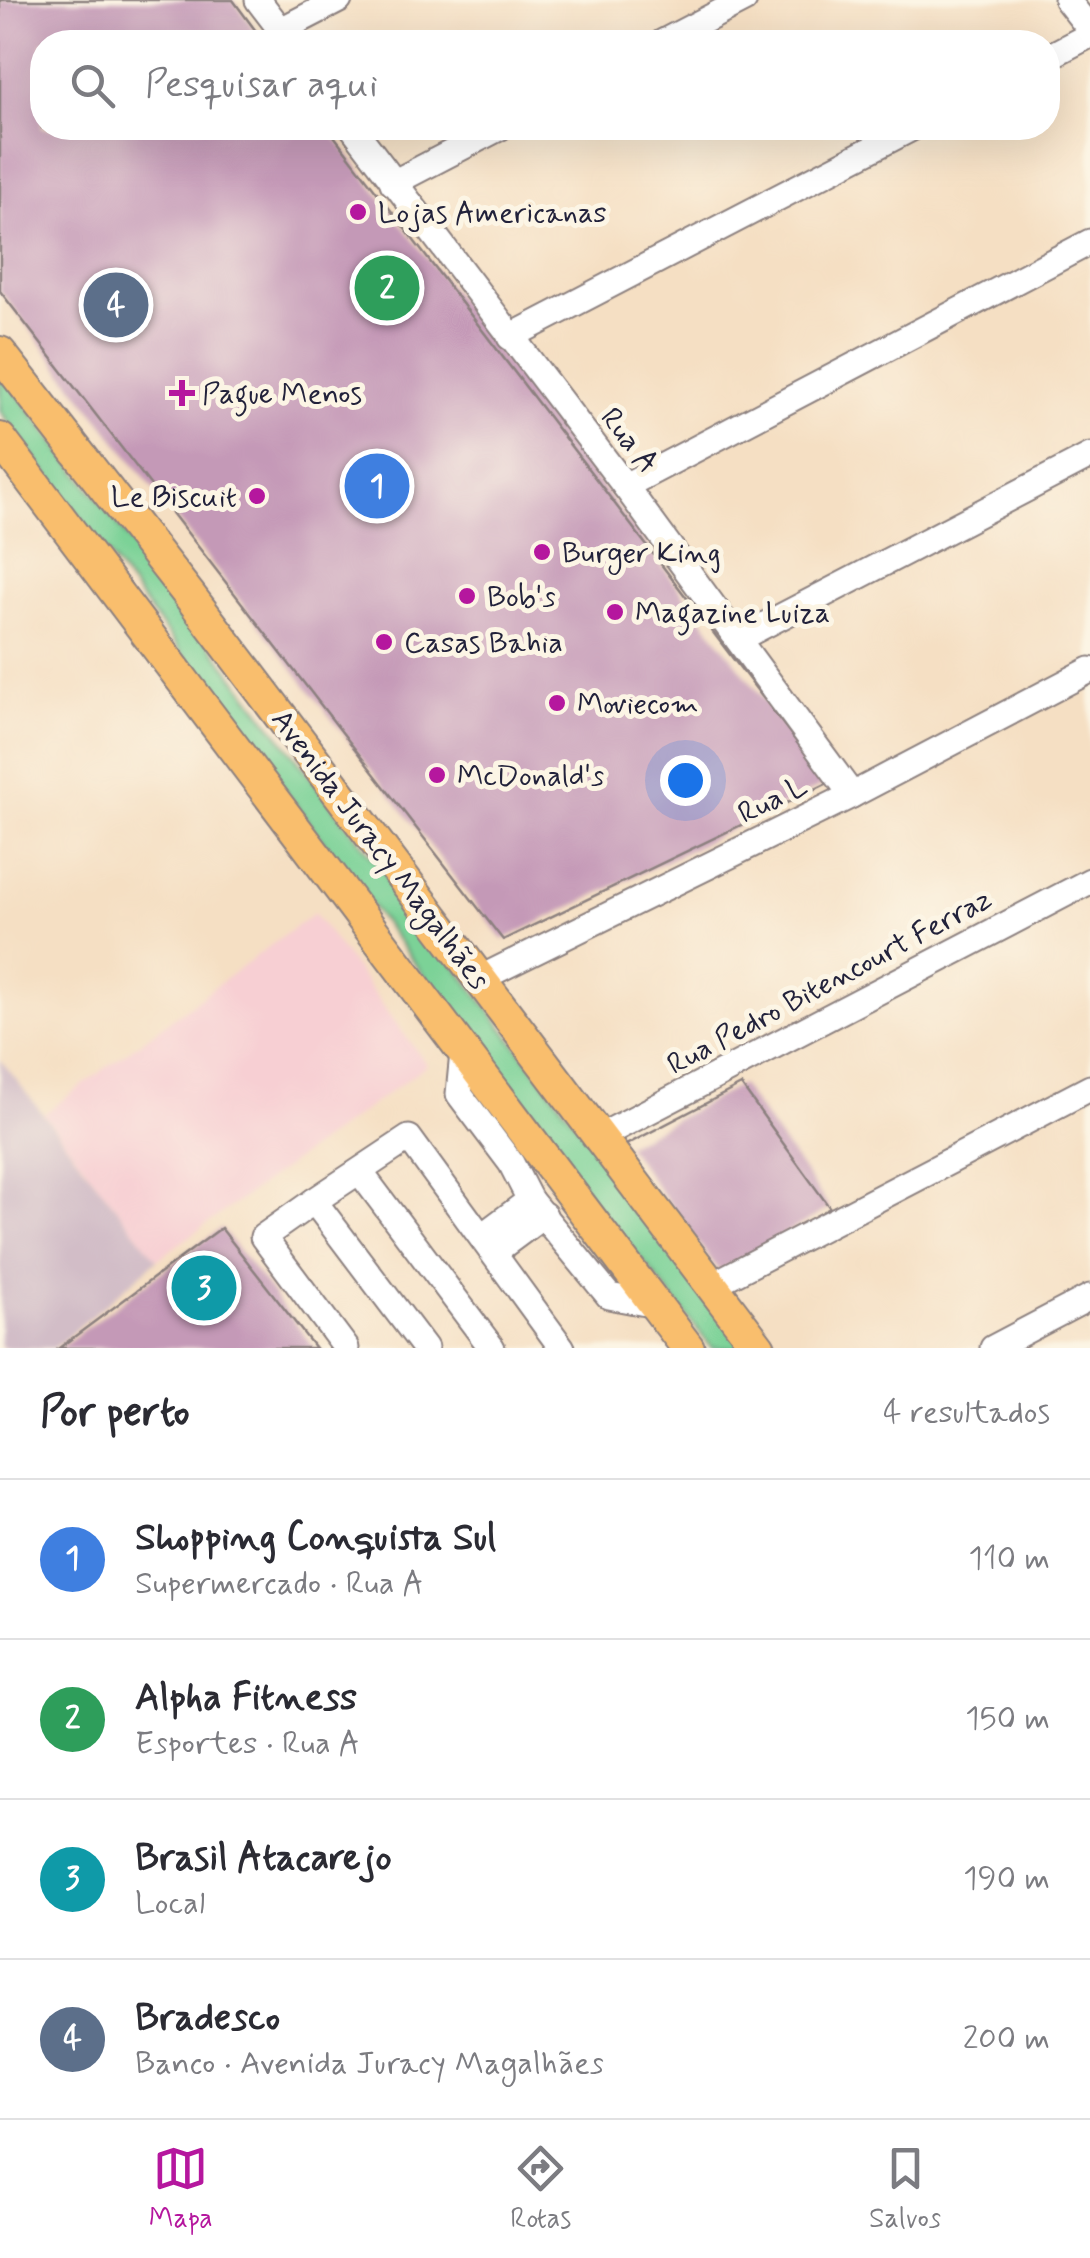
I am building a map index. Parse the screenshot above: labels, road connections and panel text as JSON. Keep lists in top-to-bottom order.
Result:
{
  "streets": {
    "main road": ["Avenida Juracy Magalhães"],
    "street": ["Rua A", "Rua L", "Rua Pedro Bitencourt Ferraz"]
  },
  "crossings": [
    ["Rua A", "Rua L"],
    ["Rua L", "Avenida Juracy Magalhães"],
    ["Avenida Juracy Magalhães", "Rua Pedro Bitencourt Ferraz"]
  ],
  "places": {
    "other": [
      "Lojas Americanas",
      "Le Biscuit",
      "Burger King",
      "Bob's",
      "Magazine Luiza",
      "Casas Bahia",
      "Moviecom",
      "McDonald's"
    ],
    "health": ["Pague Menos"]
  },
  "page": {
    "search": "Pesquisar aqui",
    "pins": [
      "2",
      "4",
      "1",
      "3"
    ],
    "heading": ["Por perto", "4 resultados"],
    "list": [
      {
        "mark": "1",
        "name": "Shopping Conquista Sul",
        "note": "Supermercado · Rua A",
        "value": "110 m"
      },
      {
        "mark": "2",
        "name": "Alpha Fitness",
        "note": "Esportes · Rua A",
        "value": "150 m"
      },
      {
        "mark": "3",
        "name": "Brasil Atacarejo",
        "note": "Local",
        "value": "190 m"
      },
      {
        "mark": "4",
        "name": "Bradesco",
        "note": "Banco · Avenida Juracy Magalhães",
        "value": "200 m"
      }
    ],
    "nav": ["Mapa", "Rotas", "Salvos"]
  }
}
